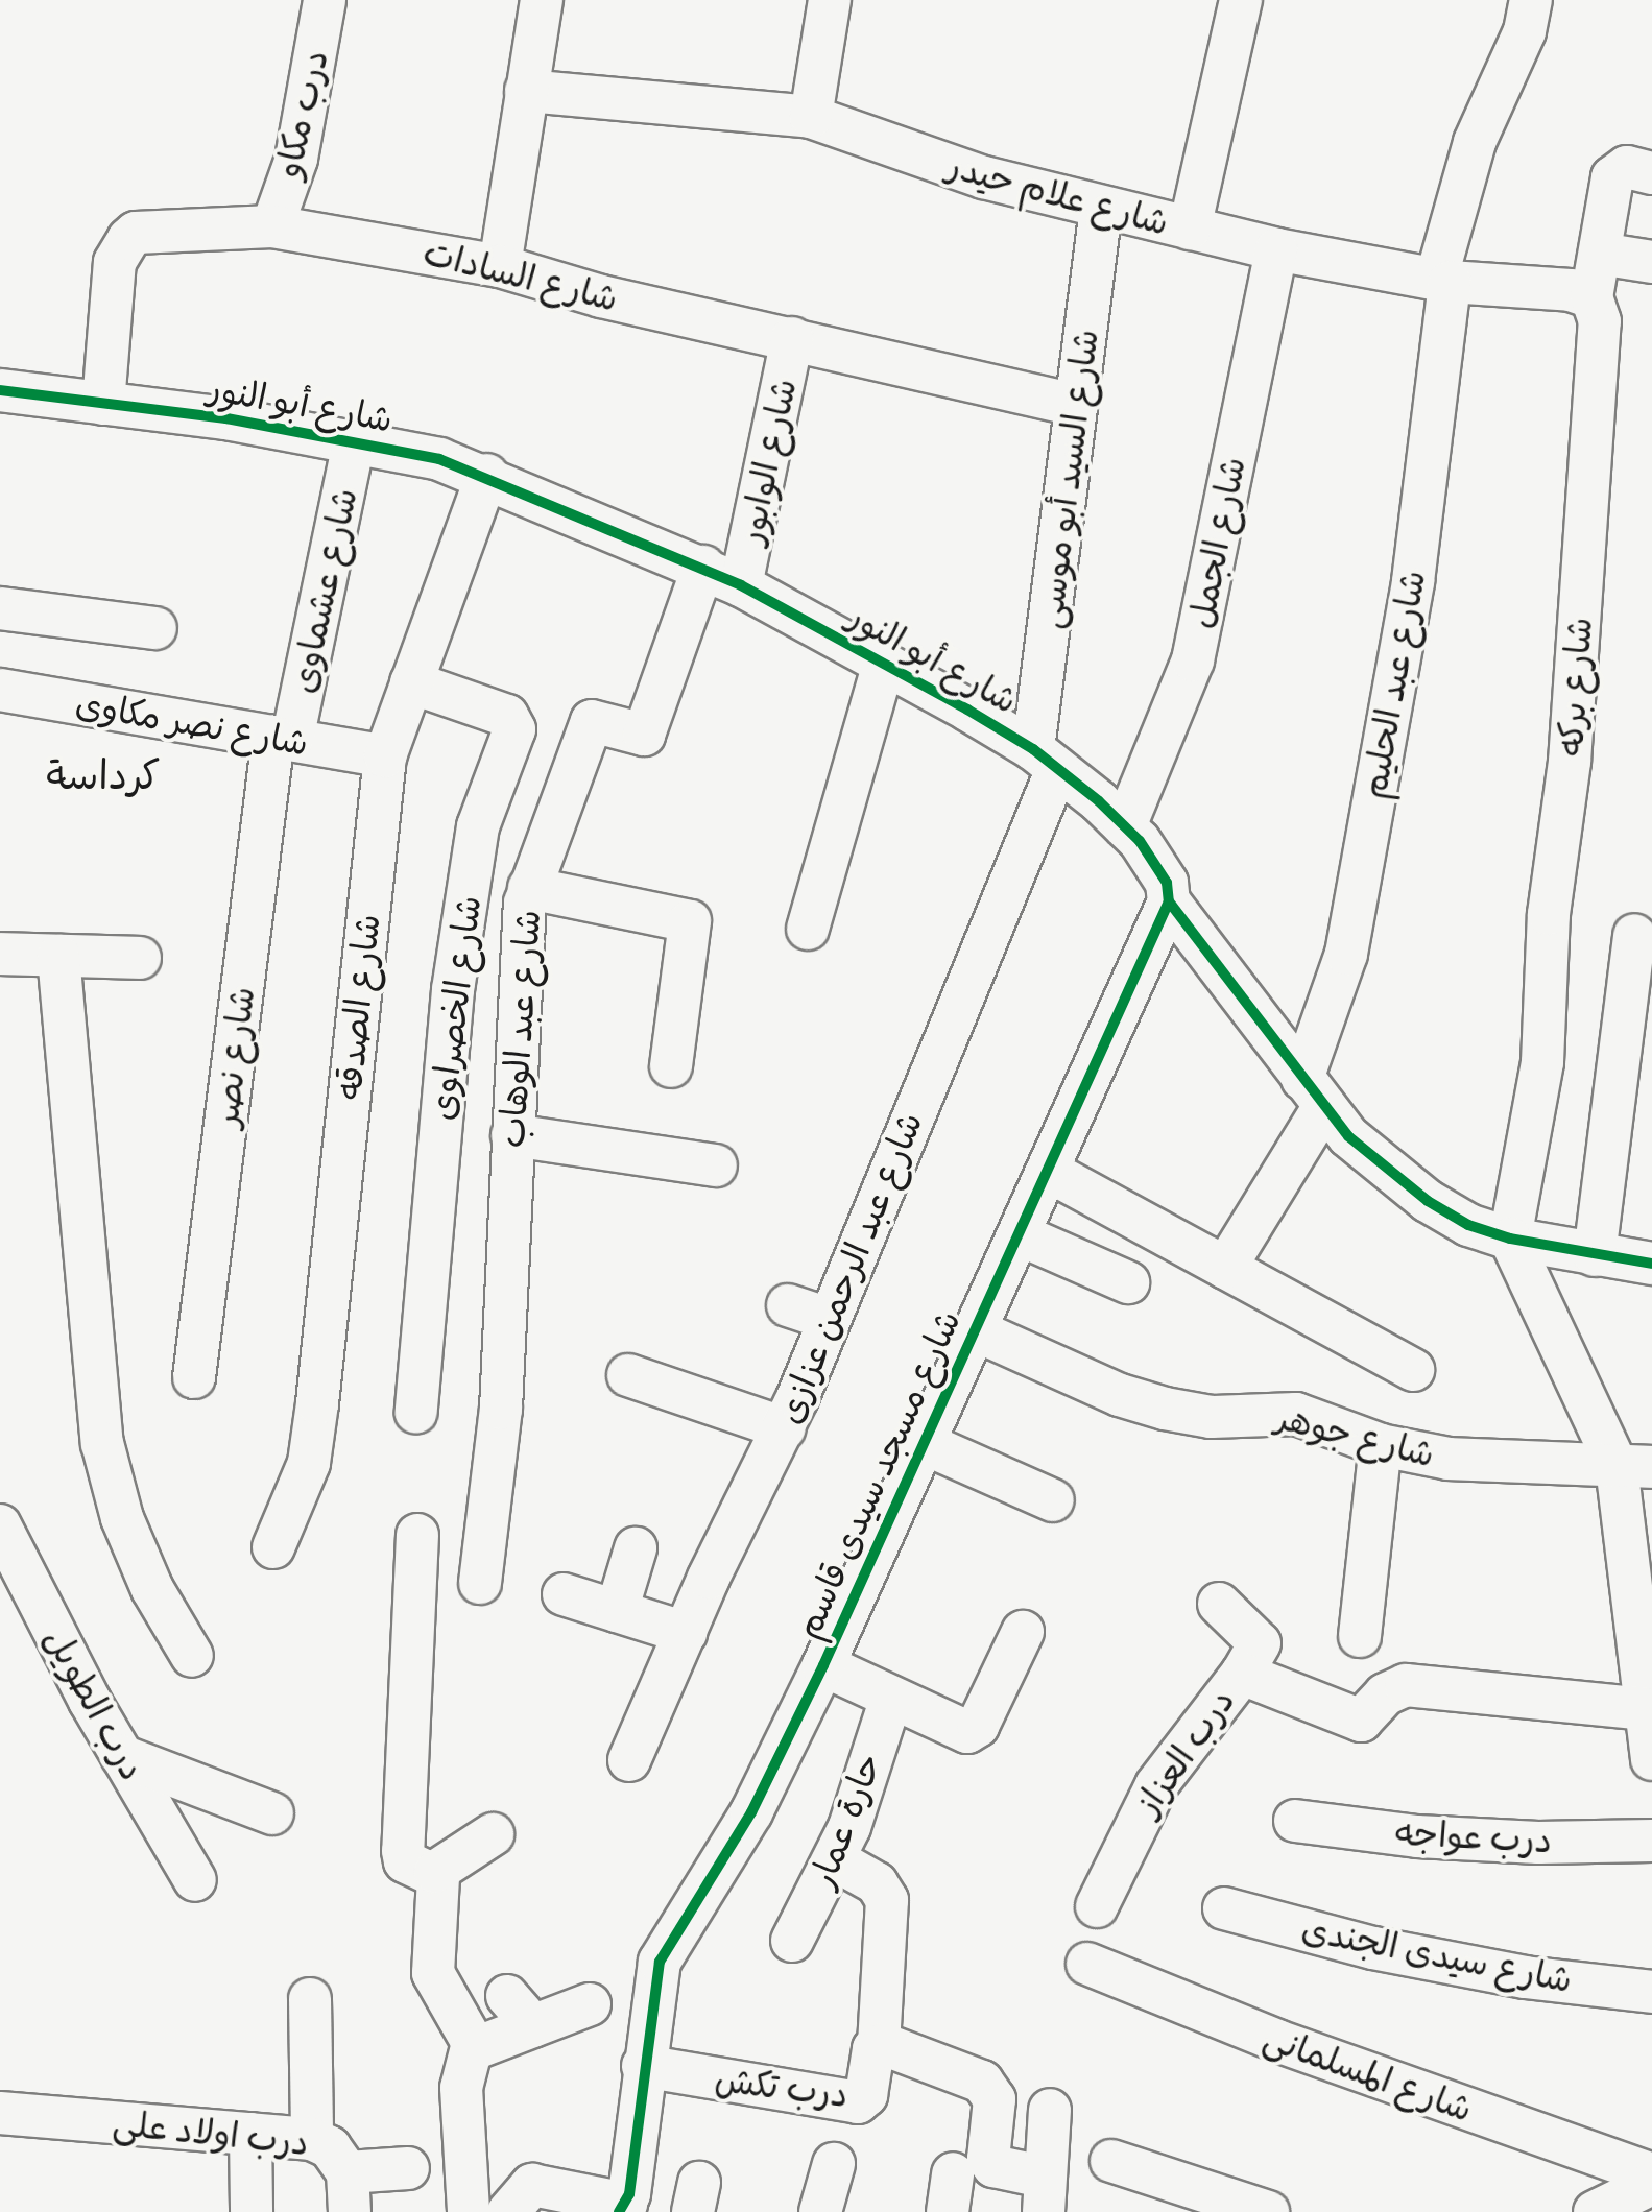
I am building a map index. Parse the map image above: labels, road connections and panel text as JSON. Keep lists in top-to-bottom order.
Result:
{
  "streets": {
    "street": [
      "درب مكاو",
      "شارع علام حيدر",
      "شارع السادات",
      "شارع أبو النور",
      "شارع الوابور",
      "شارع السيد أبو موسى",
      "شارع الجمل",
      "شارع عشماوى",
      "شارع عبد الحليم",
      "شارع بركه",
      "شارع نصر مكاوى",
      "شارع الصدقه",
      "شارع الخصراوى",
      "شارع عبد الوهاب",
      "شارع نصر",
      "شارع عبد الرحمن عزازى",
      "شارع جوهر",
      "شارع مسجد سيدى قاسم",
      "درب الطويل",
      "درب العزاز",
      "حارة عمار",
      "درب عواجه",
      "شارع سيدى الجندى",
      "شارع المسلمانى",
      "درب تكش",
      "درب اولاد على"
    ]
  },
  "crossings": [
    ["درب مكاو", "شارع السادات"],
    ["شارع علام حيدر", "شارع السيد أبو موسى"],
    ["شارع علام حيدر", "شارع الجمل"],
    ["شارع علام حيدر", "شارع عبد الحليم"],
    ["شارع علام حيدر", "شارع بركه"],
    ["شارع السادات", "شارع أبو النور"],
    ["شارع السادات", "شارع الوابور"],
    ["شارع السادات", "شارع السيد أبو موسى"],
    ["شارع أبو النور", "شارع الوابور"],
    ["شارع أبو النور", "شارع السيد أبو موسى"],
    ["شارع أبو النور", "شارع الجمل"],
    ["شارع أبو النور", "شارع عشماوى"],
    ["شارع أبو النور", "شارع عبد الحليم"],
    ["شارع أبو النور", "شارع بركه"],
    ["شارع أبو النور", "شارع الصدقه"],
    ["شارع أبو النور", "شارع عبد الوهاب"],
    ["شارع أبو النور", "شارع عبد الرحمن عزازى"],
    ["شارع أبو النور", "شارع مسجد سيدى قاسم"],
    ["شارع السيد أبو موسى", "شارع عبد الرحمن عزازى"],
    ["شارع عشماوى", "شارع نصر مكاوى"],
    ["شارع عشماوى", "شارع نصر"],
    ["شارع نصر مكاوى", "شارع الصدقه"],
    ["شارع نصر مكاوى", "شارع نصر"],
    ["شارع الصدقه", "شارع الخصراوى"],
    ["شارع جوهر", "شارع مسجد سيدى قاسم"],
    ["شارع مسجد سيدى قاسم", "درب تكش"]
  ],
  "districts": ["كرداسة"]
}
